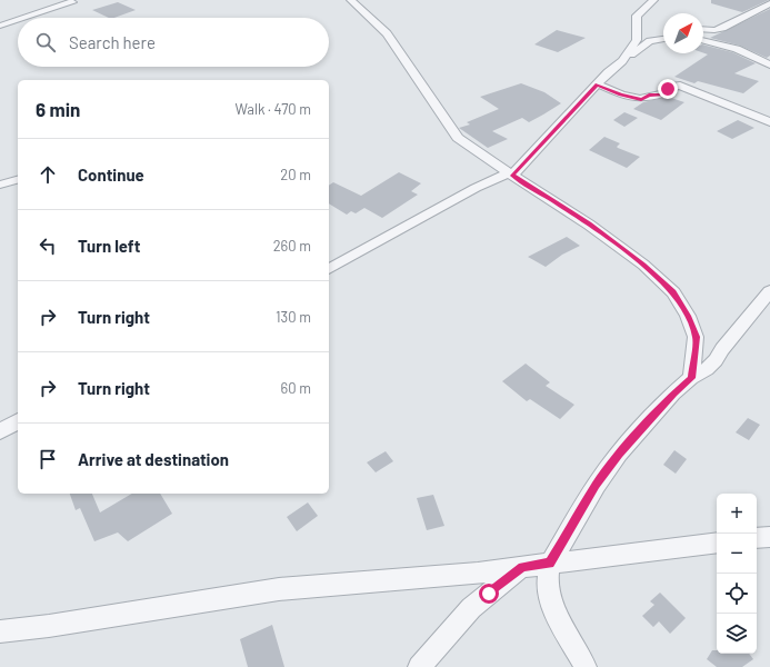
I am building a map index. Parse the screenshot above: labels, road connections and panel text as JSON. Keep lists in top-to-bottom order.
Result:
{
  "north": "top right",
  "page": {
    "search": "Search here",
    "heading": ["6 min", "Walk · 470 m"],
    "list": [
      ["Continue", "20 m"],
      ["Turn left", "260 m"],
      ["Turn right", "130 m"],
      ["Turn right", "60 m"],
      "Arrive at destination"
    ],
    "map_buttons": ["+", "−"]
  }
}
